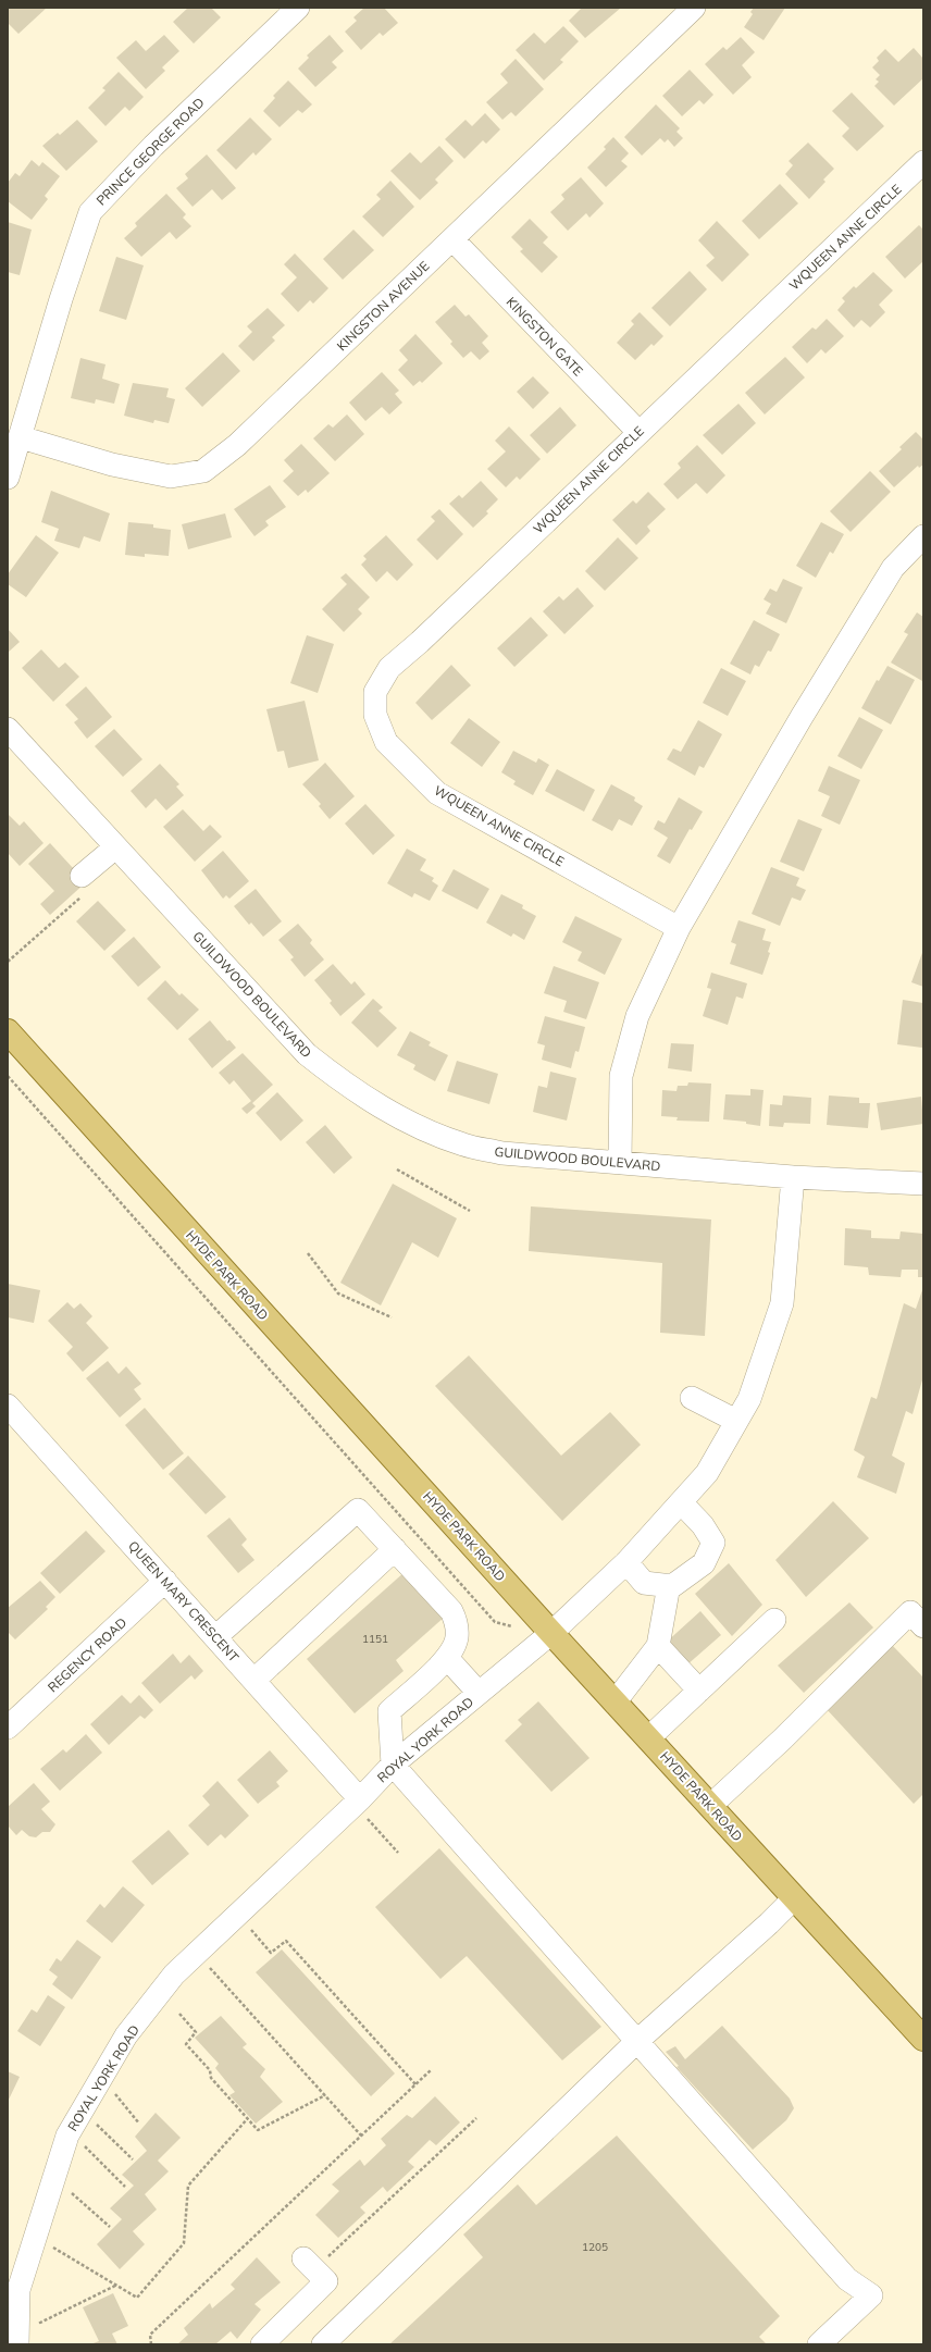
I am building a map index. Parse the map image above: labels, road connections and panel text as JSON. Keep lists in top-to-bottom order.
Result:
{
  "streets": {
    "main road": ["HYDE PARK ROAD"],
    "street": [
      "PRINCE GEORGE ROAD",
      "WQUEEN ANNE CIRCLE",
      "KINGSTON AVENUE",
      "KINGSTON GATE",
      "GUILDWOOD BOULEVARD",
      "QUEEN MARY CRESCENT",
      "REGENCY ROAD",
      "ROYAL YORK ROAD"
    ]
  },
  "crossings": [
    ["PRINCE GEORGE ROAD", "KINGSTON AVENUE"],
    ["WQUEEN ANNE CIRCLE", "KINGSTON GATE"],
    ["KINGSTON AVENUE", "KINGSTON GATE"],
    ["GUILDWOOD BOULEVARD", "ROYAL YORK ROAD"],
    ["HYDE PARK ROAD", "ROYAL YORK ROAD"],
    ["QUEEN MARY CRESCENT", "REGENCY ROAD"],
    ["QUEEN MARY CRESCENT", "ROYAL YORK ROAD"]
  ],
  "house_numbers": ["1151", "1205"]
}
